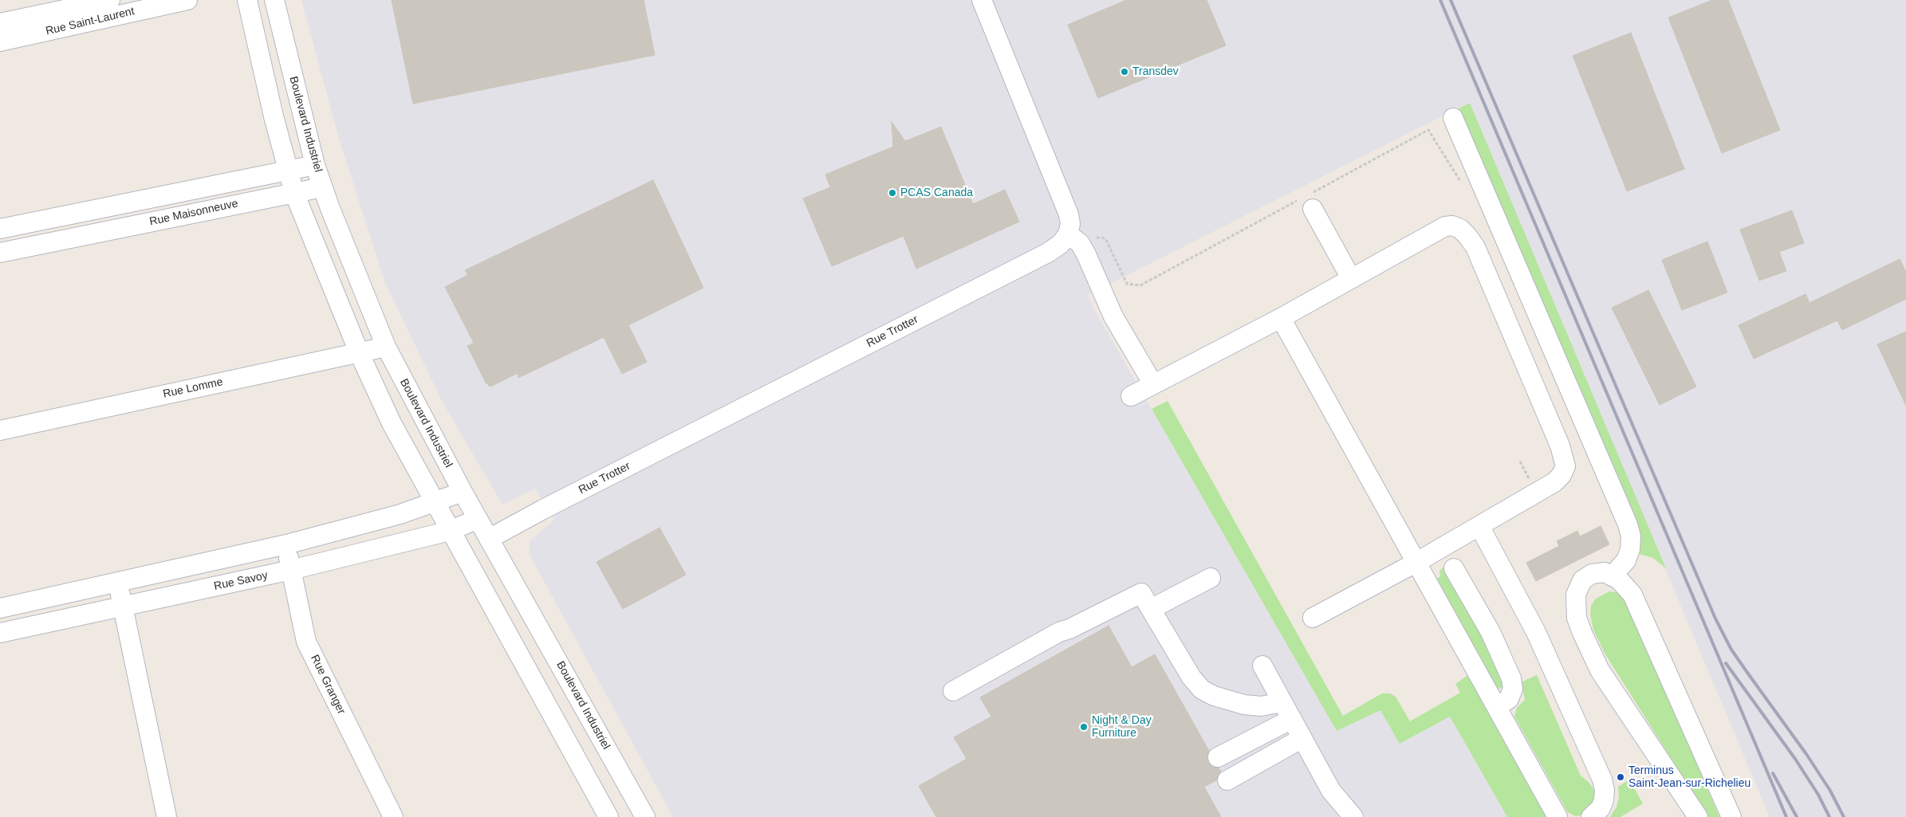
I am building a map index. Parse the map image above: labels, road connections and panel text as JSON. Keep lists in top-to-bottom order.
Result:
{
  "streets": {
    "street": [
      "Rue Saint-Laurent",
      "Boulevard Industriel",
      "Rue Maisonneuve",
      "Rue Trotter",
      "Rue Lomme",
      "Rue Savoy",
      "Rue Granger"
    ]
  },
  "crossings": [
    ["Boulevard Industriel", "Rue Maisonneuve"],
    ["Boulevard Industriel", "Rue Trotter"],
    ["Boulevard Industriel", "Rue Lomme"],
    ["Boulevard Industriel", "Rue Savoy"],
    ["Rue Savoy", "Rue Granger"]
  ],
  "places": [
    "Transdev",
    "PCAS Canada",
    "Night & Day Furniture",
    "Terminus Saint-Jean-sur-Richelieu"
  ]
}
